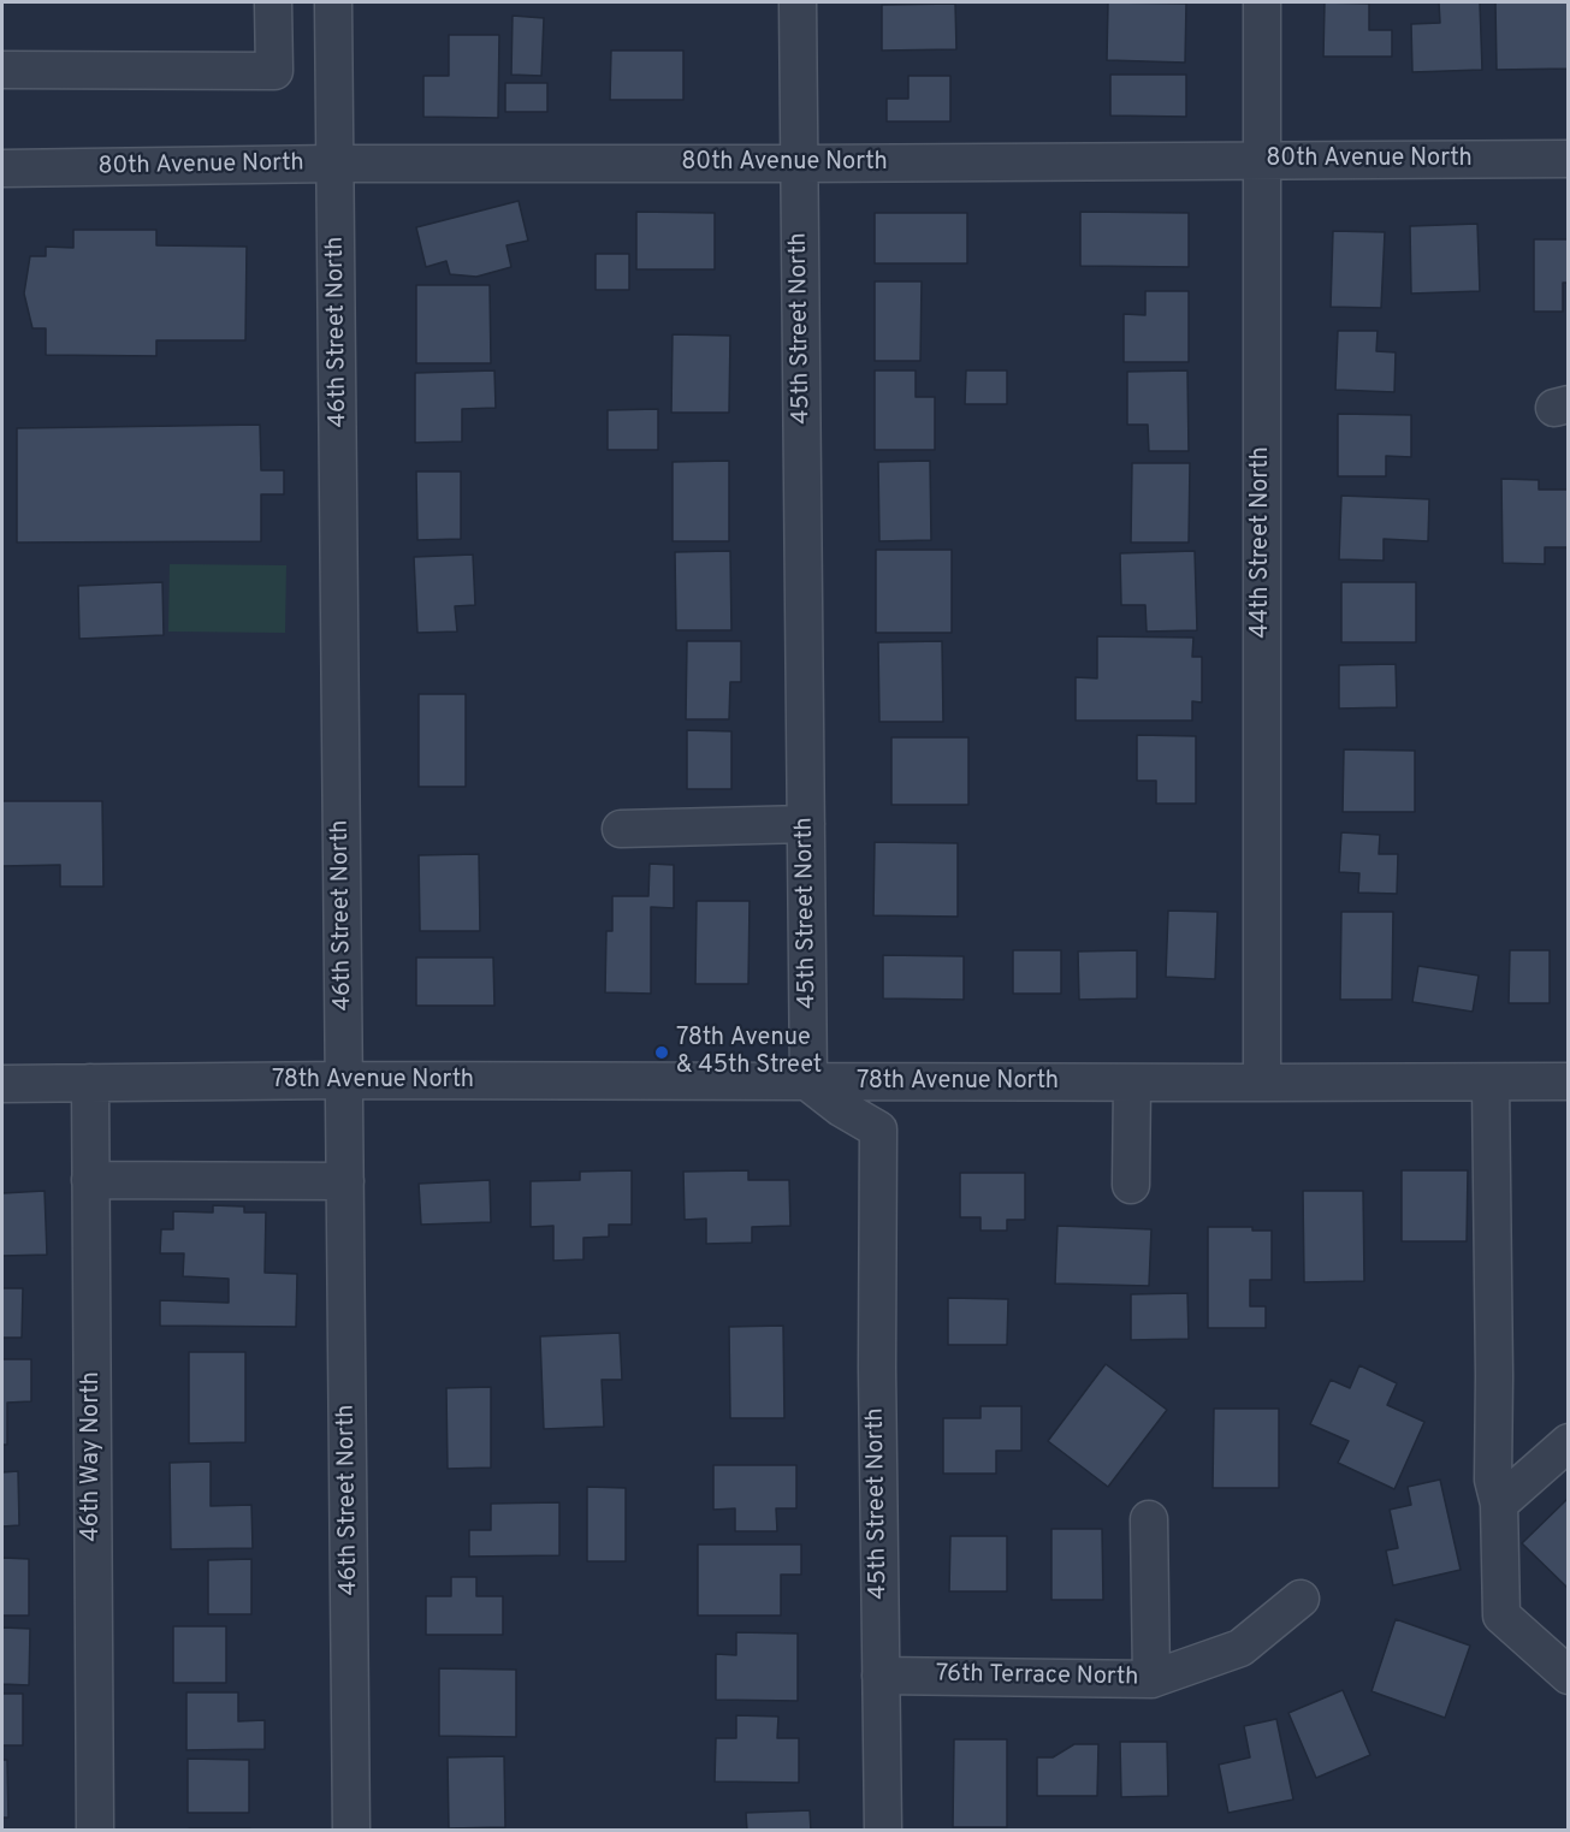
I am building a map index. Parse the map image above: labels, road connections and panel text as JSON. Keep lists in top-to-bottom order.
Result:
{
  "streets": {
    "street": [
      "80th Avenue North",
      "45th Street North",
      "46th Street North",
      "44th Street North",
      "78th Avenue North",
      "46th Way North",
      "76th Terrace North"
    ]
  },
  "crossings": [
    ["80th Avenue North", "45th Street North"],
    ["80th Avenue North", "46th Street North"],
    ["80th Avenue North", "44th Street North"],
    ["45th Street North", "78th Avenue North"],
    ["45th Street North", "76th Terrace North"],
    ["46th Street North", "78th Avenue North"],
    ["44th Street North", "78th Avenue North"],
    ["78th Avenue North", "46th Way North"]
  ],
  "places": ["78th Avenue & 45th Street"]
}
